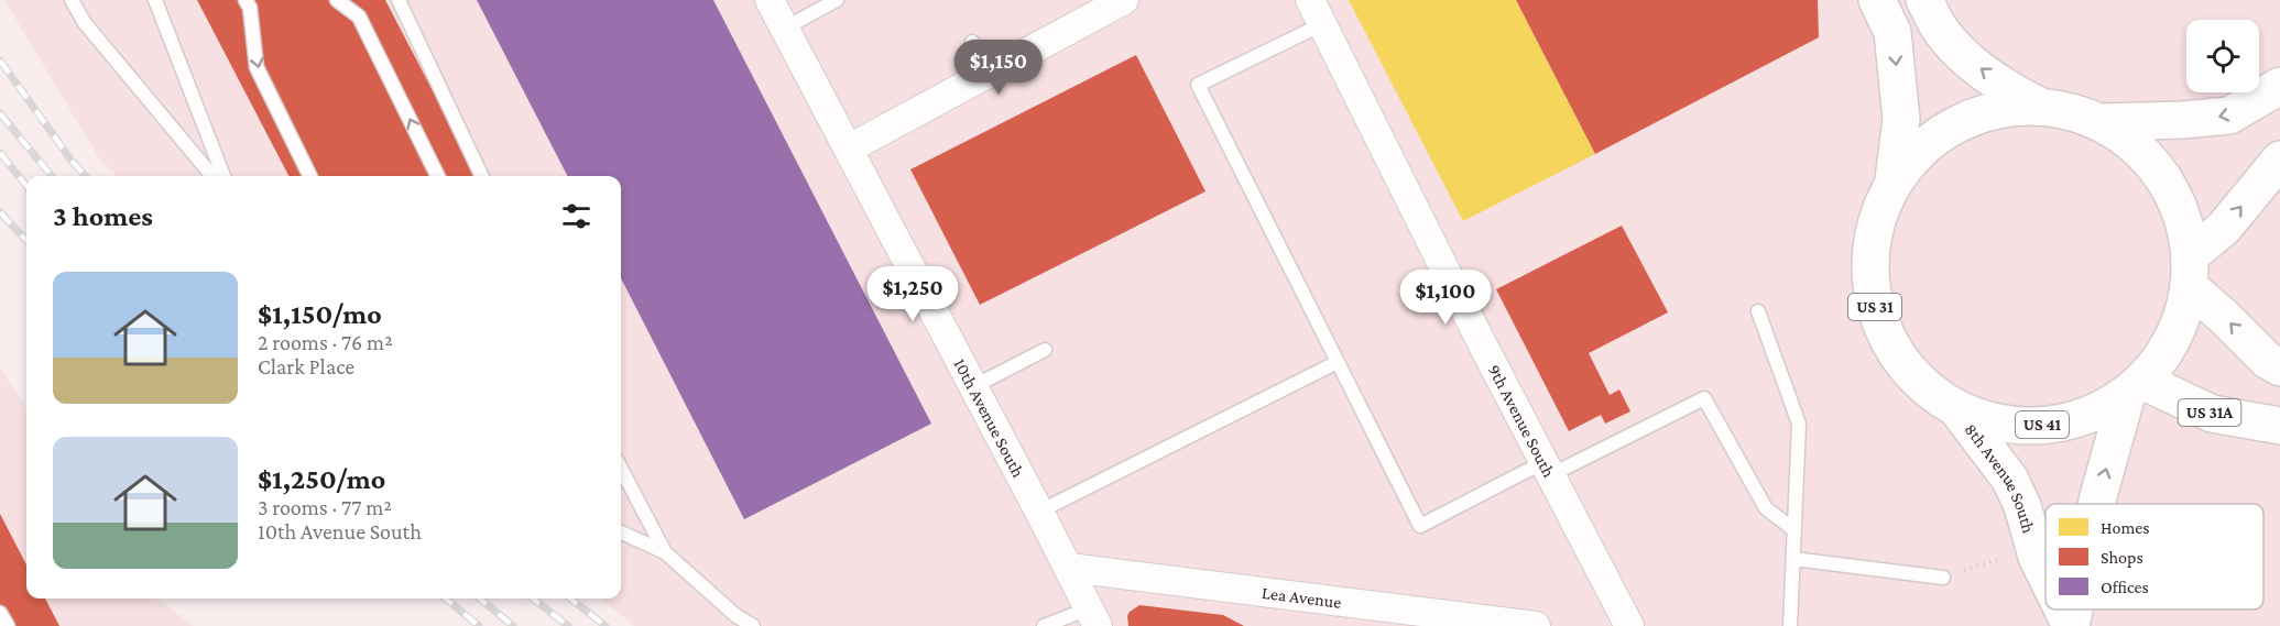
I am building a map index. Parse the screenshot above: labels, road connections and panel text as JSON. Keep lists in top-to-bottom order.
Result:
{
  "streets": {
    "main road": [
      "US 31",
      "US 31A",
      "US 41",
      "8th Avenue South"
    ],
    "street": ["10th Avenue South", "9th Avenue South", "Lea Avenue"]
  },
  "crossings": [
    ["US 31", "US 31A"],
    ["US 31", "US 41"],
    ["US 31", "8th Avenue South"],
    ["US 31A", "US 41"],
    ["US 31A", "8th Avenue South"],
    ["10th Avenue South", "Lea Avenue"],
    ["US 41", "8th Avenue South"]
  ],
  "one_way": ["8th Avenue South"],
  "legend": ["Homes", "Shops", "Offices"],
  "page": {
    "price": ["$1,150", "$1,250", "$1,100"],
    "heading": "3 homes",
    "list": [
      {
        "name": "$1,150/mo",
        "note": "2 rooms · 76 m² · Clark Place"
      },
      {
        "name": "$1,250/mo",
        "note": "3 rooms · 77 m² · 10th Avenue South"
      }
    ]
  }
}
